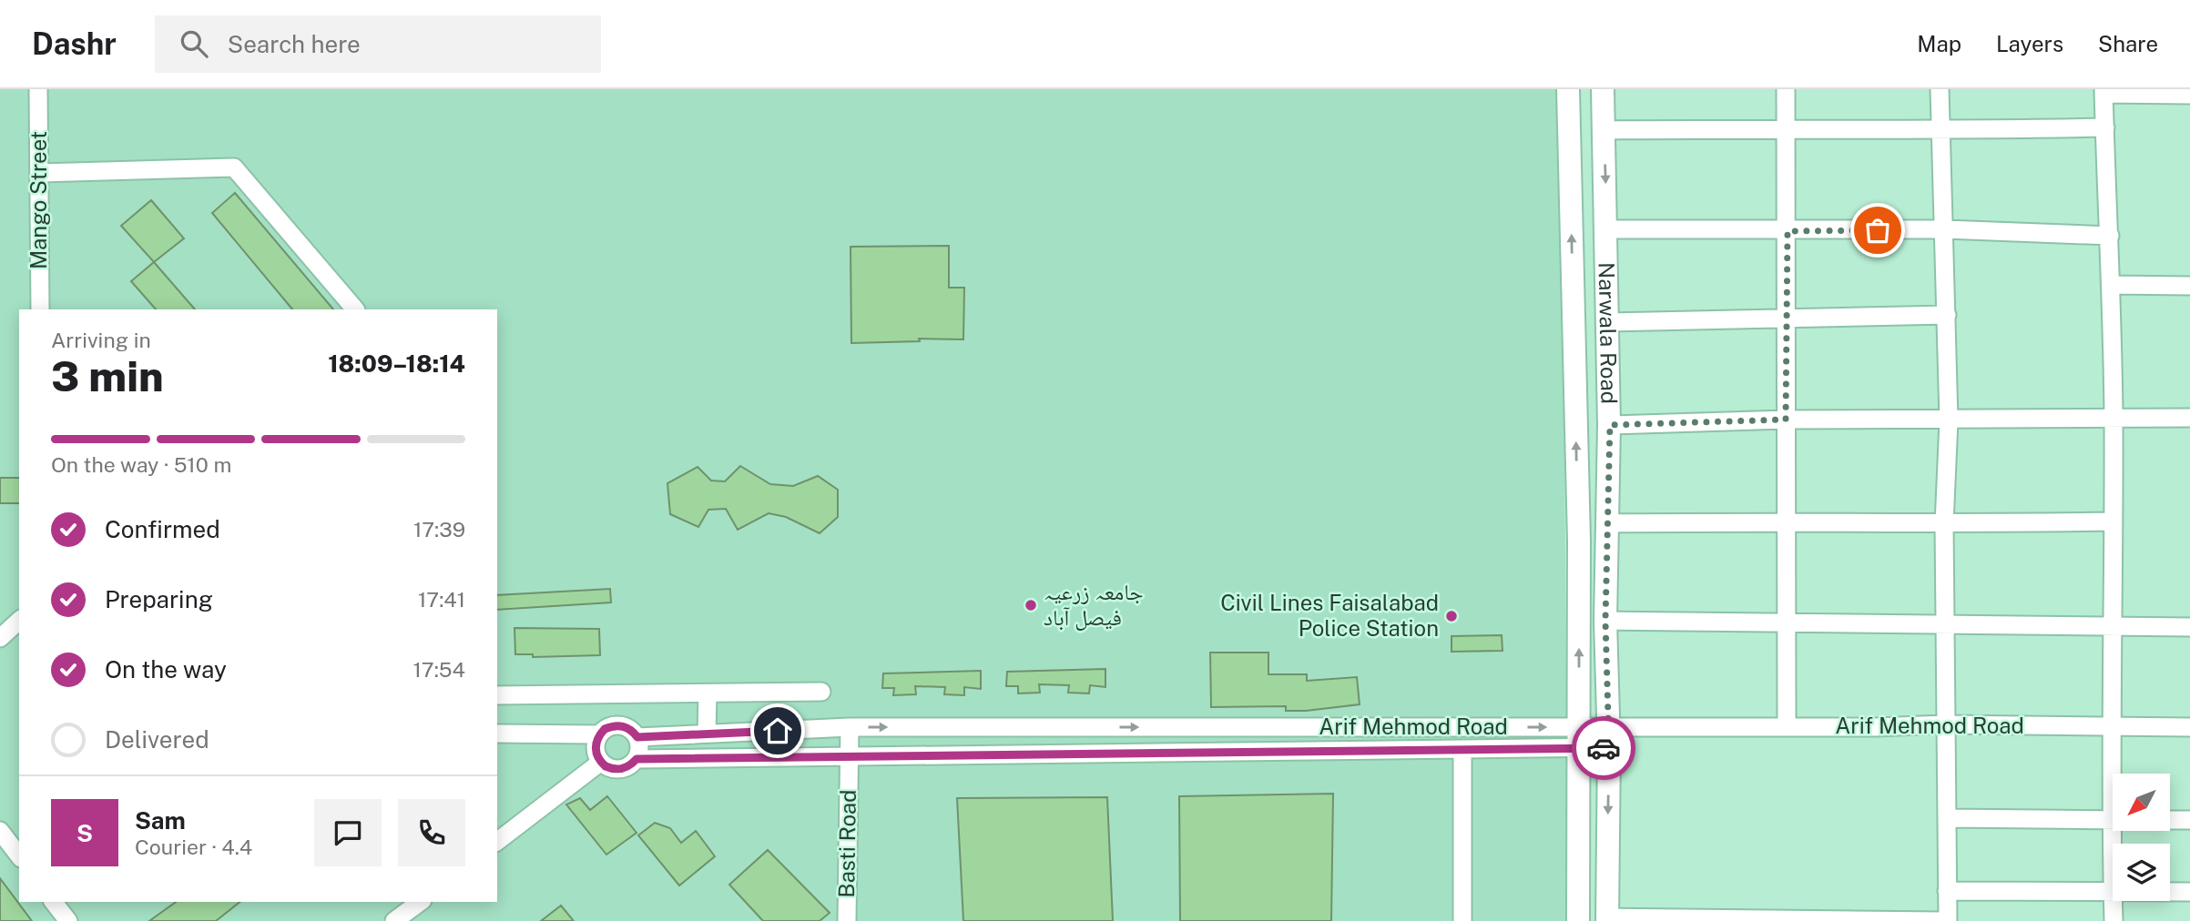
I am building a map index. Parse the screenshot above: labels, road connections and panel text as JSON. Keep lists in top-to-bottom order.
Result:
{
  "streets": {
    "main road": ["Narwala Road"],
    "street": ["Mango Street", "Arif Mehmod Road", "Basti Road"]
  },
  "crossings": [
    ["Narwala Road", "Arif Mehmod Road"],
    ["Arif Mehmod Road", "Basti Road"]
  ],
  "places": ["جامعہ زرعیہ فیصل آباد", "Civil Lines Faisalabad Police Station"],
  "north": "bottom left",
  "page": {
    "header": "Dashr",
    "search": "Search here",
    "nav": ["Map", "Layers", "Share"],
    "heading": ["3 min", "Arriving in", "18:09–18:14"],
    "panel": ["Sam", "Courier · 4.4"],
    "bar": "On the way · 510 m",
    "list": [
      ["Confirmed", "17:39"],
      ["Preparing", "17:41"],
      ["On the way", "17:54"],
      "Delivered"
    ],
    "round": "S"
  }
}
